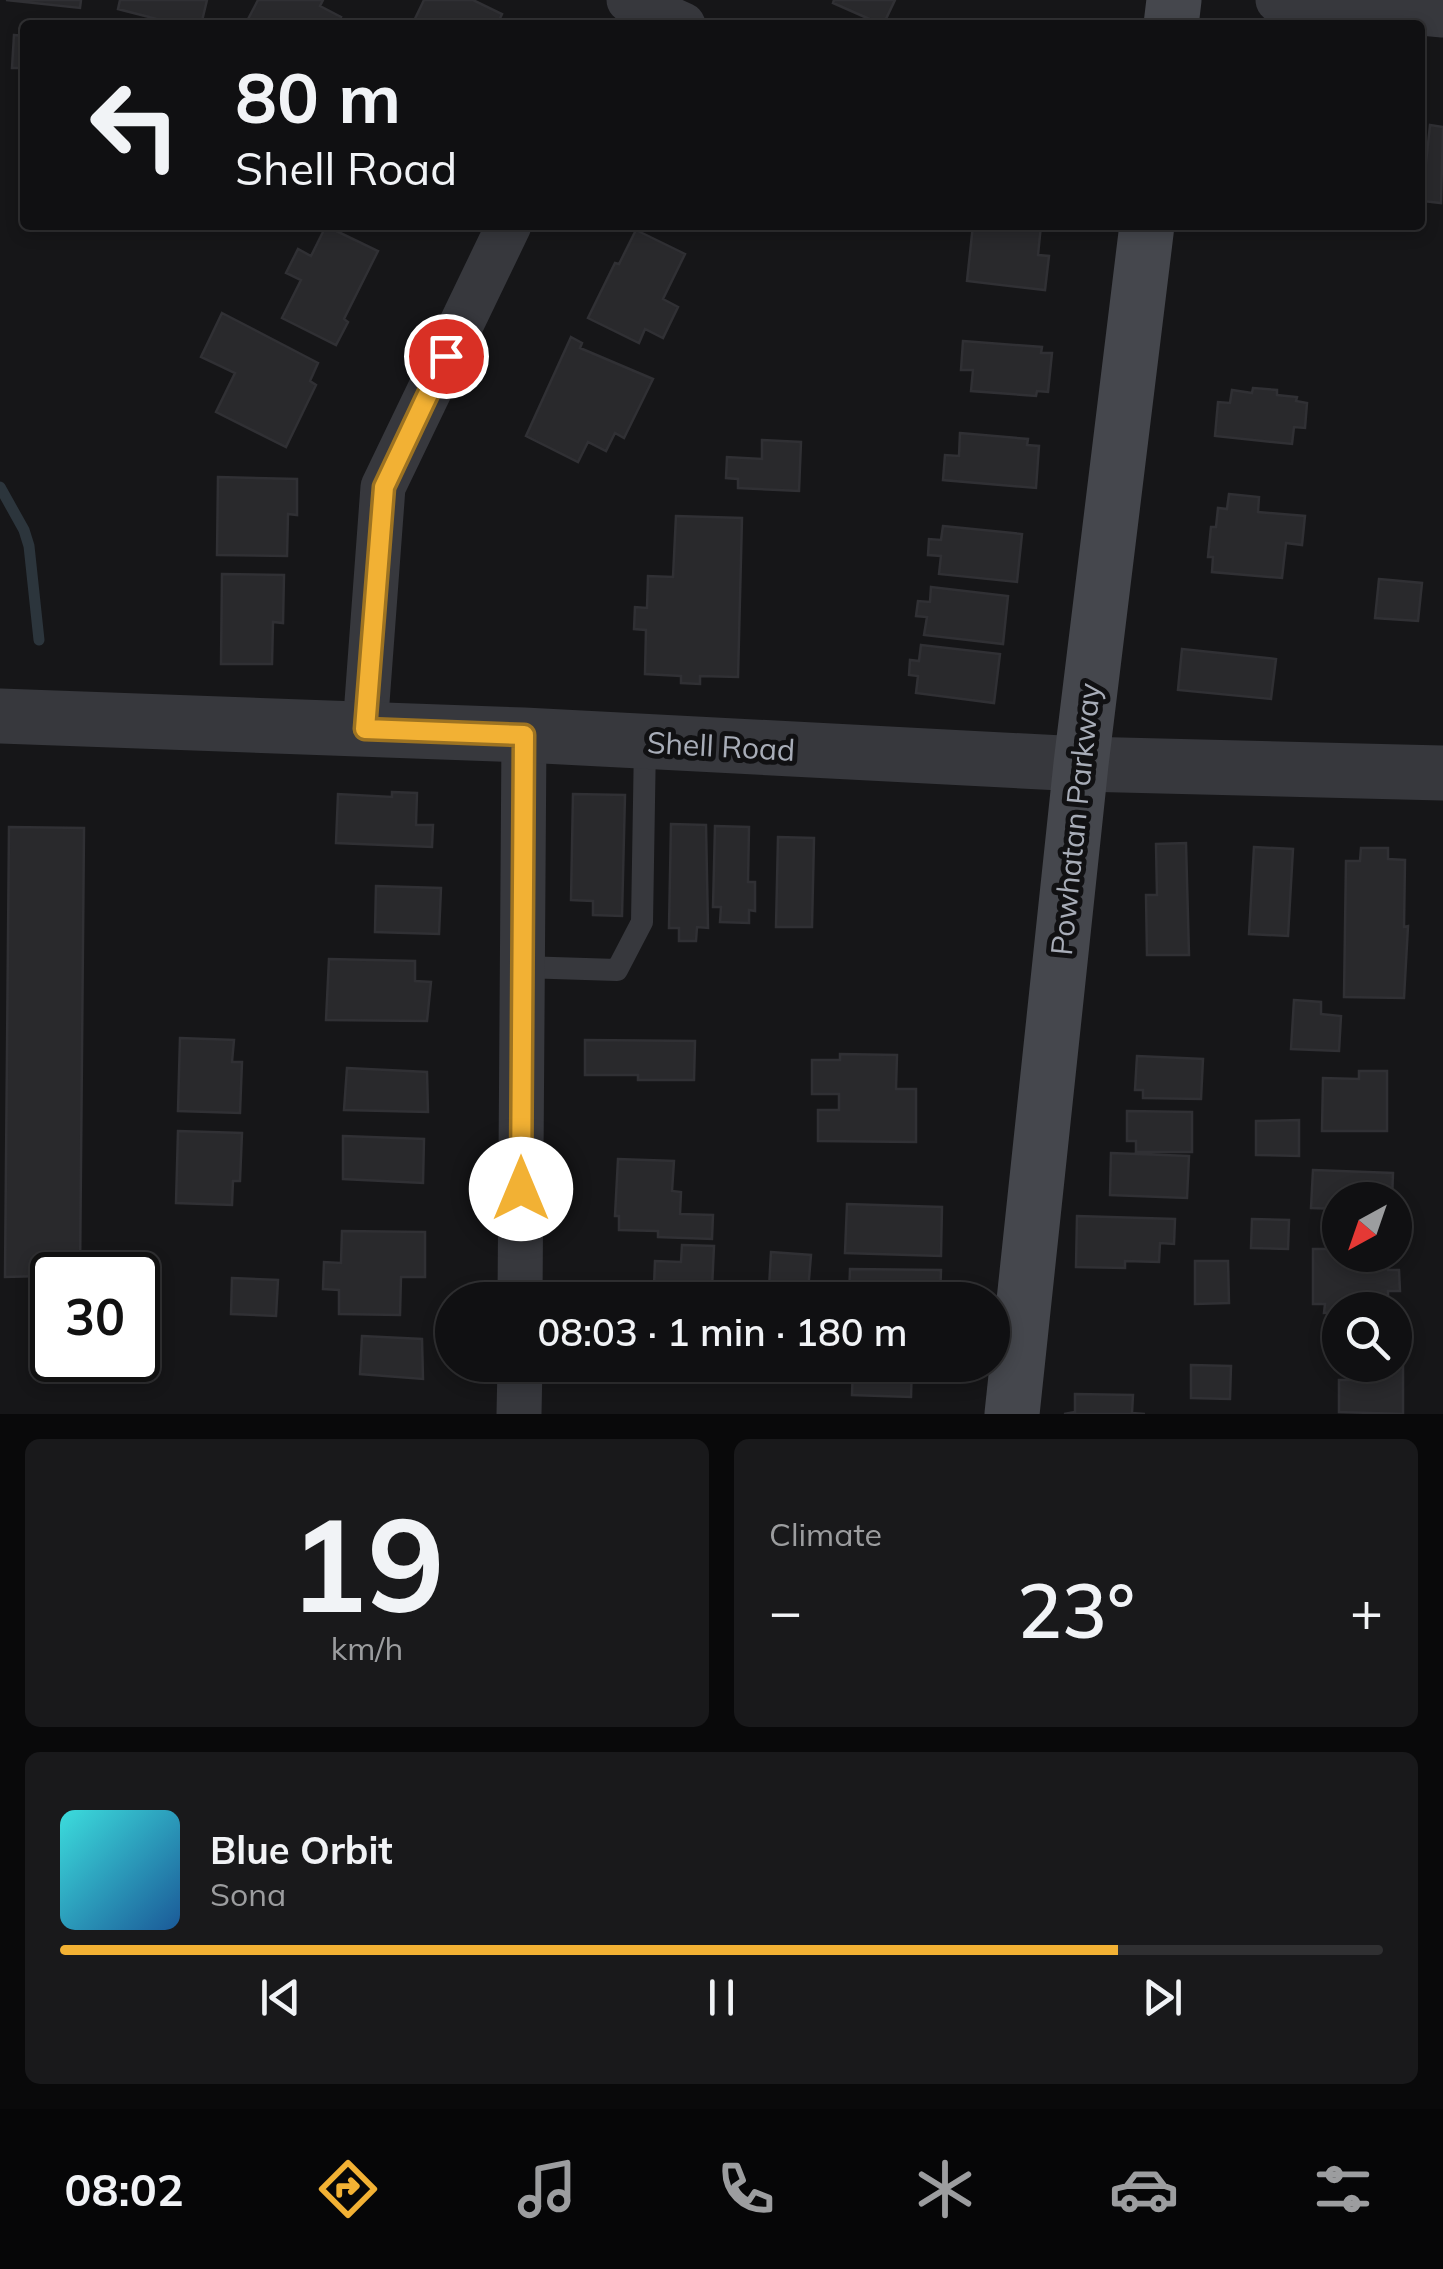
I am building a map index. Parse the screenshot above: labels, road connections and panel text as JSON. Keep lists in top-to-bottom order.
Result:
{
  "streets": {
    "main road": ["Powhatan Parkway"],
    "street": ["Shell Road"]
  },
  "crossings": [
    ["Shell Road", "Powhatan Parkway"]
  ],
  "north": "bottom left",
  "page": {
    "turn": ["80 m", "Shell Road"],
    "limit": "30",
    "trip": "08:03 · 1 min · 180 m",
    "tile": [
      ["19", "km/h"],
      "Climate"
    ],
    "heat": ["−", "23°", "+"],
    "song": ["Blue Orbit", "Sona"],
    "tabs": "08:02"
  }
}
